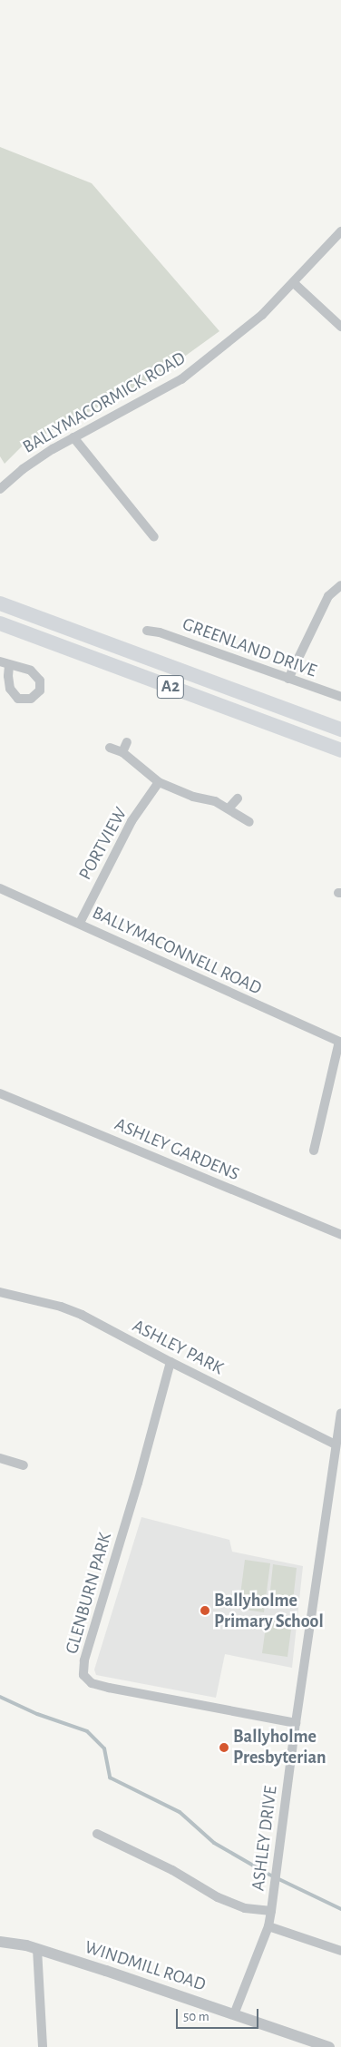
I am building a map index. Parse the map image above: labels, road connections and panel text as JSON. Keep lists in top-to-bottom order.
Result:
{
  "streets": {
    "highway": ["A2"],
    "street": [
      "BALLYMACORMICK ROAD",
      "GREENLAND DRIVE",
      "PORTVIEW",
      "BALLYMACONNELL ROAD",
      "ASHLEY GARDENS",
      "ASHLEY PARK",
      "GLENBURN PARK",
      "ASHLEY DRIVE",
      "WINDMILL ROAD"
    ]
  },
  "crossings": [
    ["PORTVIEW", "BALLYMACONNELL ROAD"],
    ["ASHLEY PARK", "GLENBURN PARK"],
    ["ASHLEY PARK", "ASHLEY DRIVE"],
    ["GLENBURN PARK", "ASHLEY DRIVE"],
    ["ASHLEY DRIVE", "WINDMILL ROAD"]
  ],
  "places": ["Ballyholme Primary School", "Ballyholme Presbyterian"],
  "scale_bar": "50 m"
}
